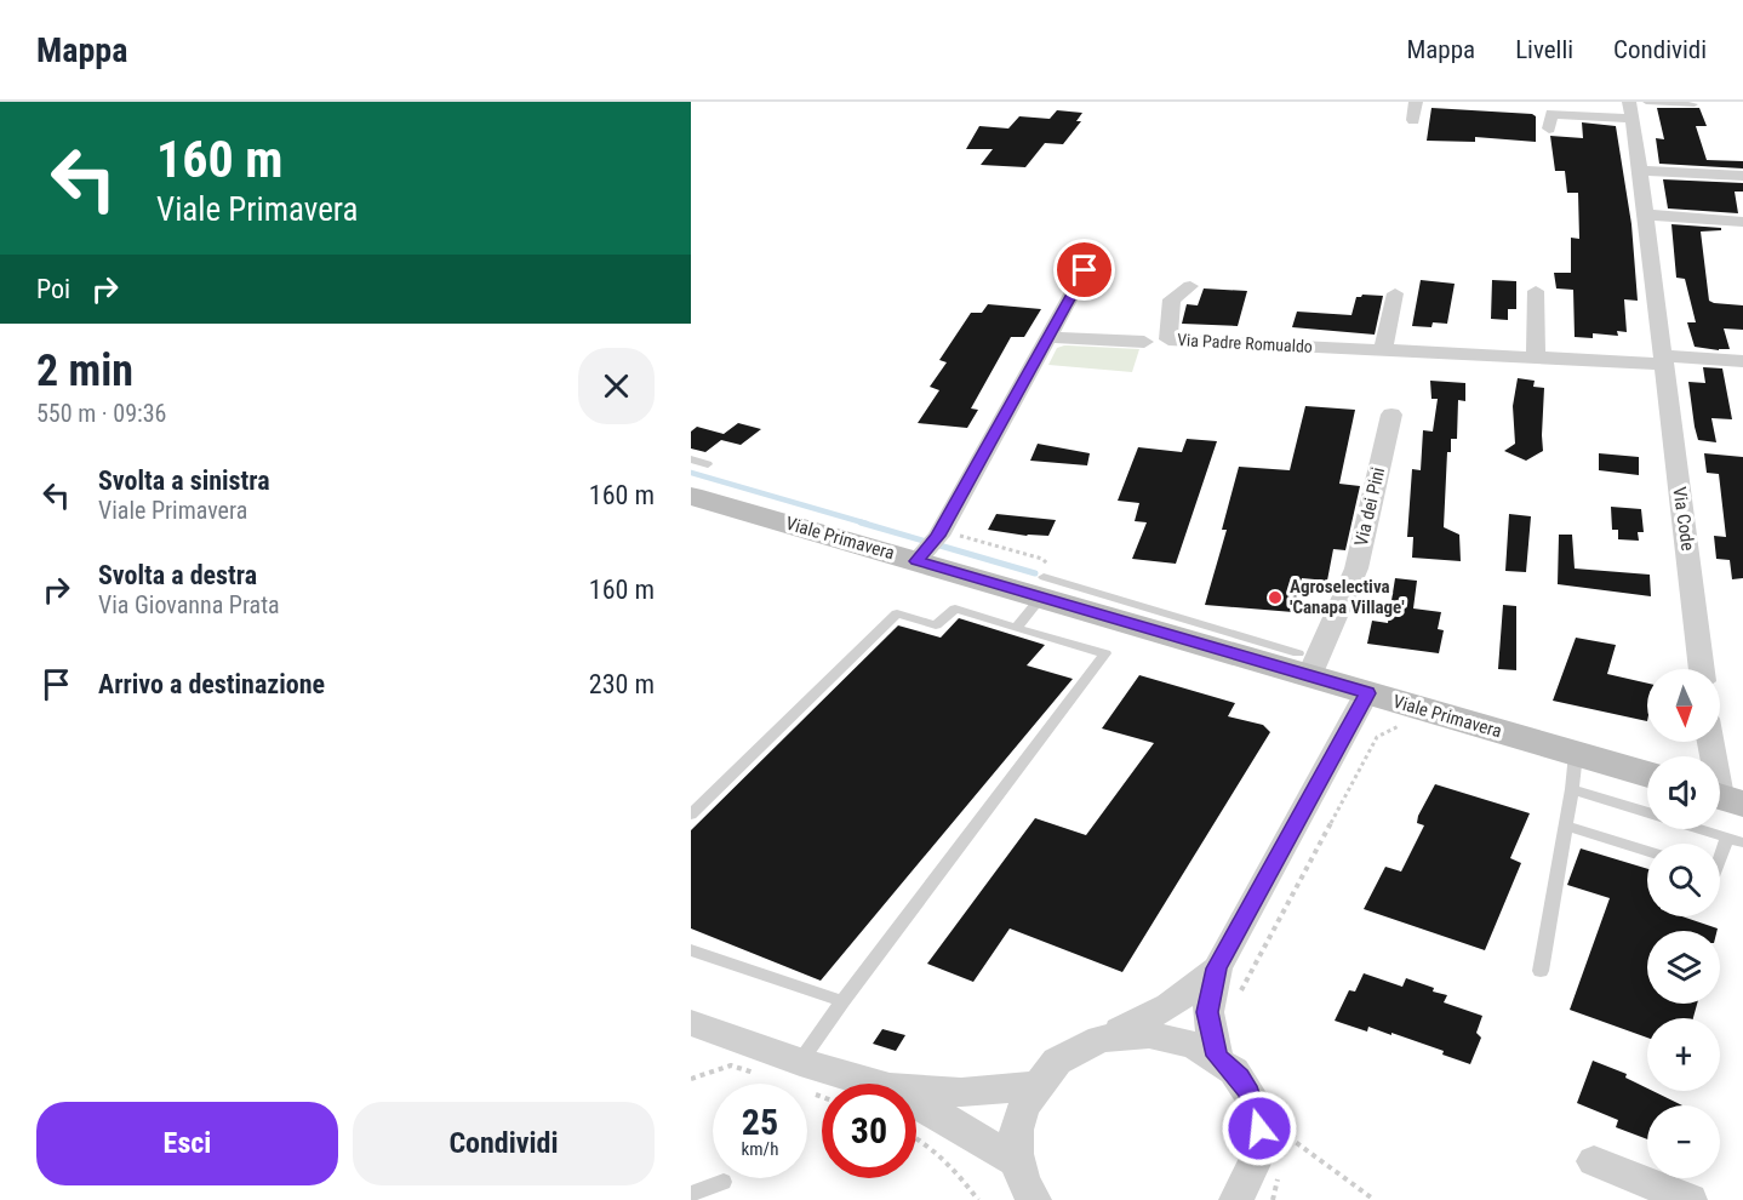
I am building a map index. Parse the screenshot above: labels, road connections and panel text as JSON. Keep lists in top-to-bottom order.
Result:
{
  "streets": {
    "main road": ["Viale Primavera"],
    "street": ["Via Padre Romualdo", "Via dei Pini", "Via Code"]
  },
  "crossings": [
    ["Via Padre Romualdo", "Via Code"],
    ["Via dei Pini", "Viale Primavera"]
  ],
  "places": ["Agroselectiva 'Canapa Village'"],
  "north": "bottom",
  "page": {
    "header": "Mappa",
    "nav": ["Mappa", "Livelli", "Condividi"],
    "turn": ["160 m", "Viale Primavera"],
    "then": "Poi",
    "heading": ["2 min", "550 m · 09:36"],
    "list": [
      {
        "name": "Svolta a sinistra",
        "note": "Viale Primavera",
        "value": "160 m"
      },
      {
        "name": "Svolta a destra",
        "note": "Via Giovanna Prata",
        "value": "160 m"
      },
      {
        "name": "Arrivo a destinazione",
        "value": "230 m"
      }
    ],
    "map_buttons": ["+", "−"],
    "speed": "25 km/h",
    "limit": "30",
    "buttons": ["Esci", "Condividi"]
  }
}
